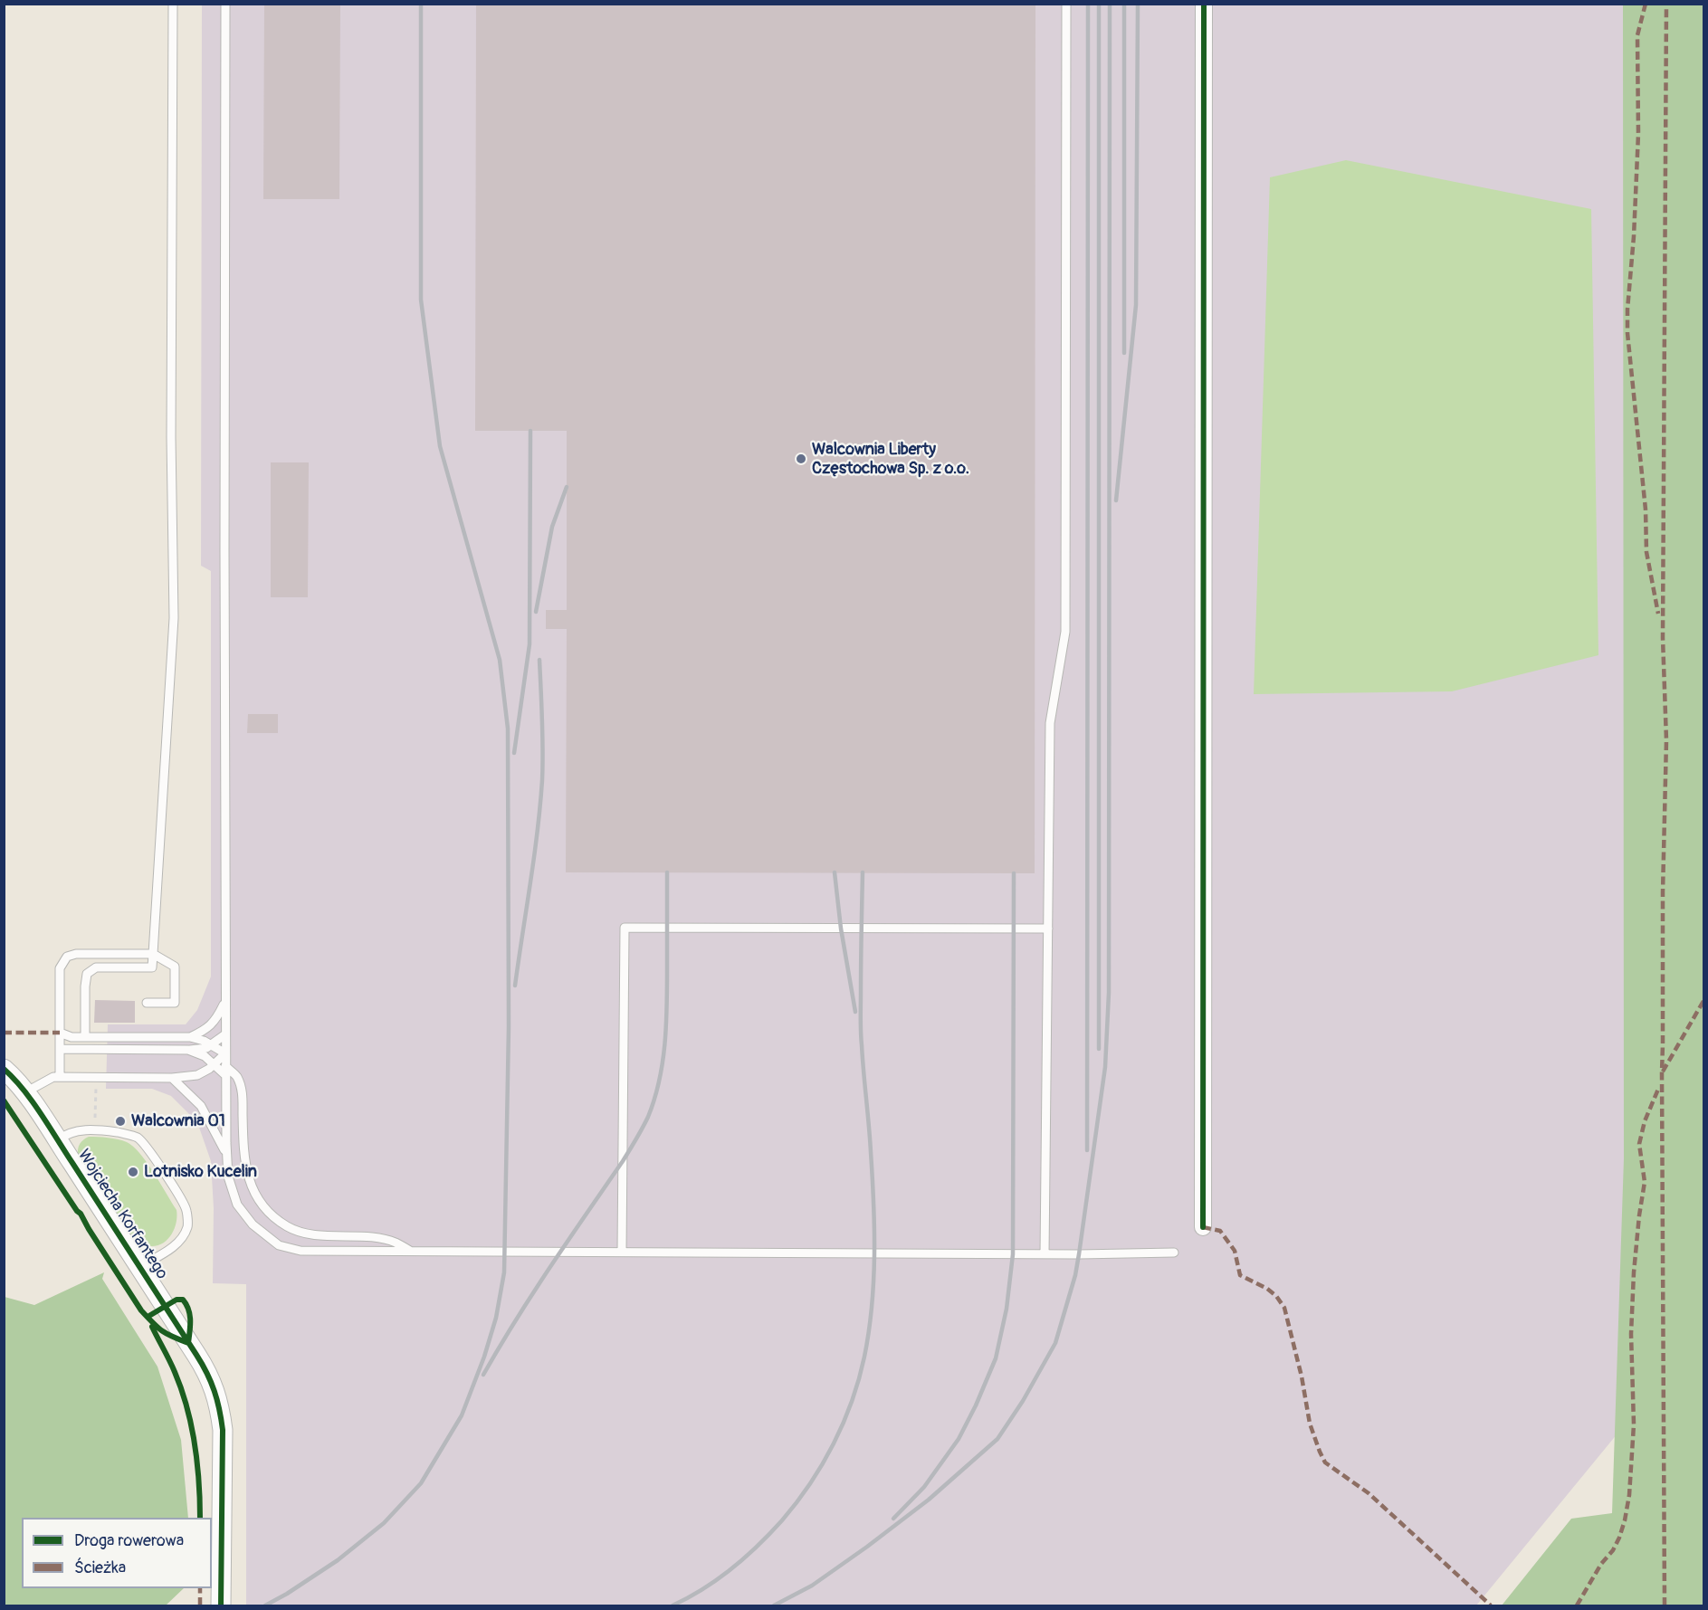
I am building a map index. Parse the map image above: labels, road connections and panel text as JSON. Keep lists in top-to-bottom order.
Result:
{
  "streets": {
    "street": ["Wojciecha Korfantego"]
  },
  "places": ["Walcownia Liberty Częstochowa Sp. z o.o.", "Walcownia 01", "Lotnisko Kucelin"],
  "legend": ["Droga rowerowa", "Ścieżka"]
}
